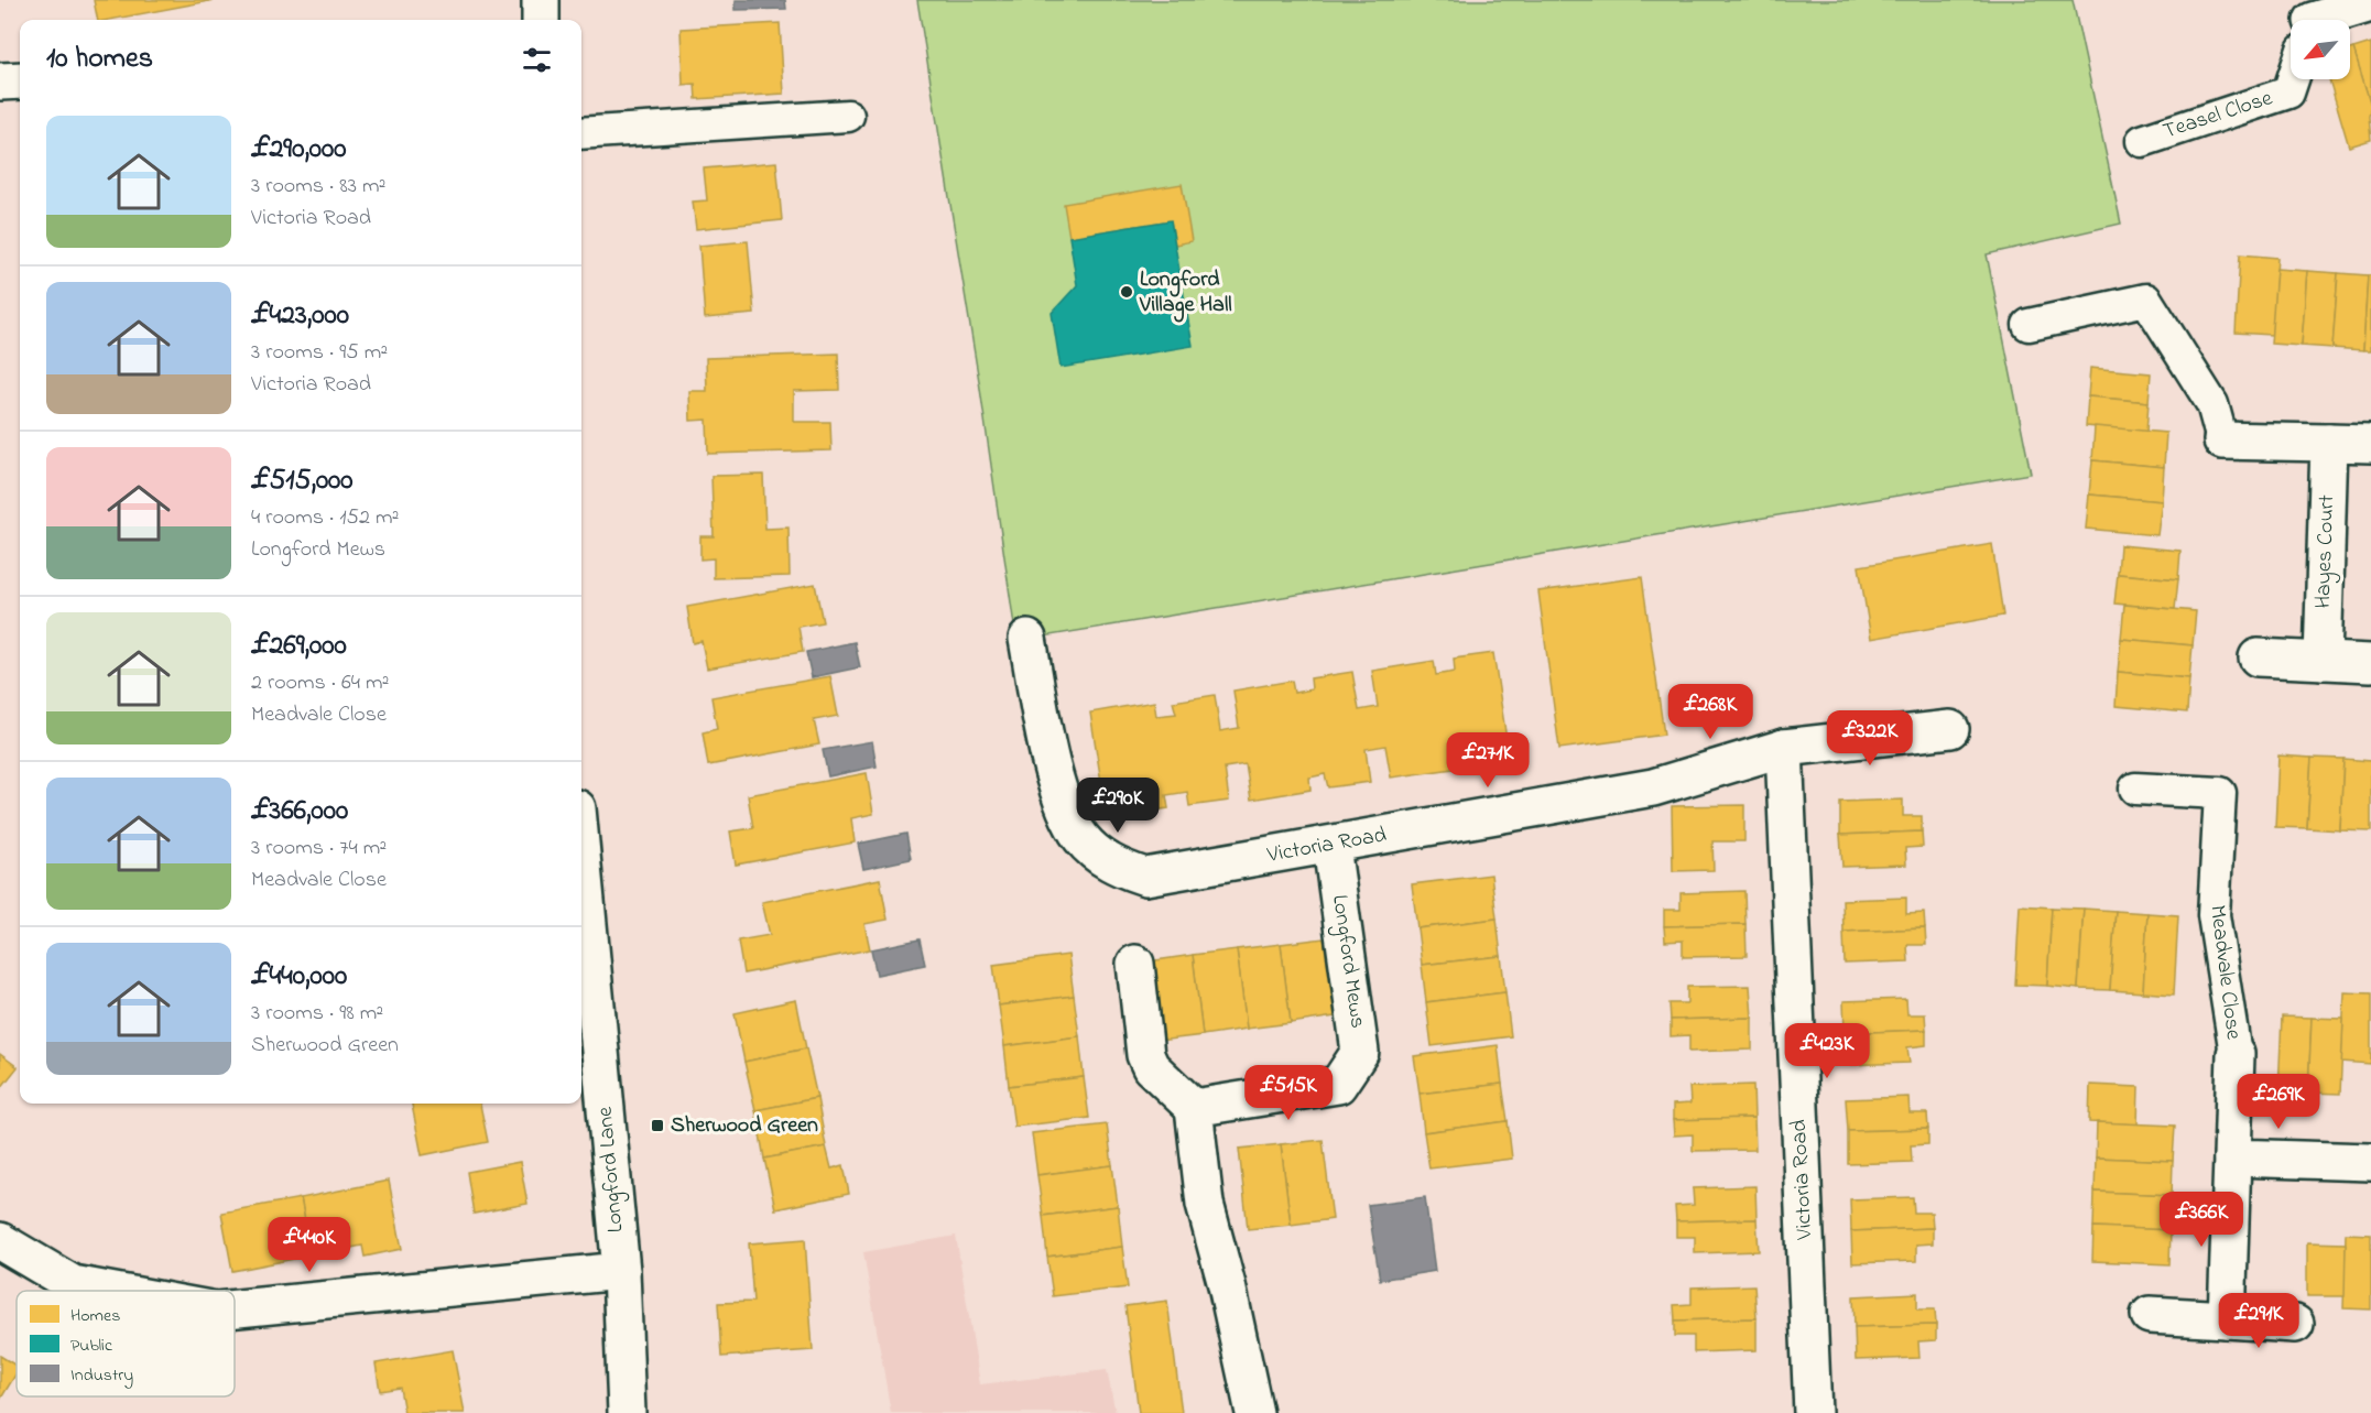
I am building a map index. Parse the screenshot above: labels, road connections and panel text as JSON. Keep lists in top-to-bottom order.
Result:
{
  "streets": {
    "street": [
      "Teasel Close",
      "Hayes Court",
      "Victoria Road",
      "Longford Mews",
      "Meadvale Close",
      "Longford Lane"
    ]
  },
  "crossings": [
    ["Victoria Road", "Longford Mews"]
  ],
  "places": {
    "other": ["Longford Village Hall"],
    "transit": ["Sherwood Green"]
  },
  "legend": ["Homes", "Public", "Industry"],
  "north": "bottom left",
  "page": {
    "heading": "10 homes",
    "list": [
      {
        "name": "£290,000",
        "note": "3 rooms · 83 m² · Victoria Road"
      },
      {
        "name": "£423,000",
        "note": "3 rooms · 95 m² · Victoria Road"
      },
      {
        "name": "£515,000",
        "note": "4 rooms · 152 m² · Longford Mews"
      },
      {
        "name": "£269,000",
        "note": "2 rooms · 64 m² · Meadvale Close"
      },
      {
        "name": "£366,000",
        "note": "3 rooms · 74 m² · Meadvale Close"
      },
      {
        "name": "£440,000",
        "note": "3 rooms · 98 m² · Sherwood Green"
      }
    ],
    "price": [
      "£268K",
      "£322K",
      "£271K",
      "£290K",
      "£423K",
      "£515K",
      "£269K",
      "£366K",
      "£440K",
      "£291K"
    ]
  }
}
